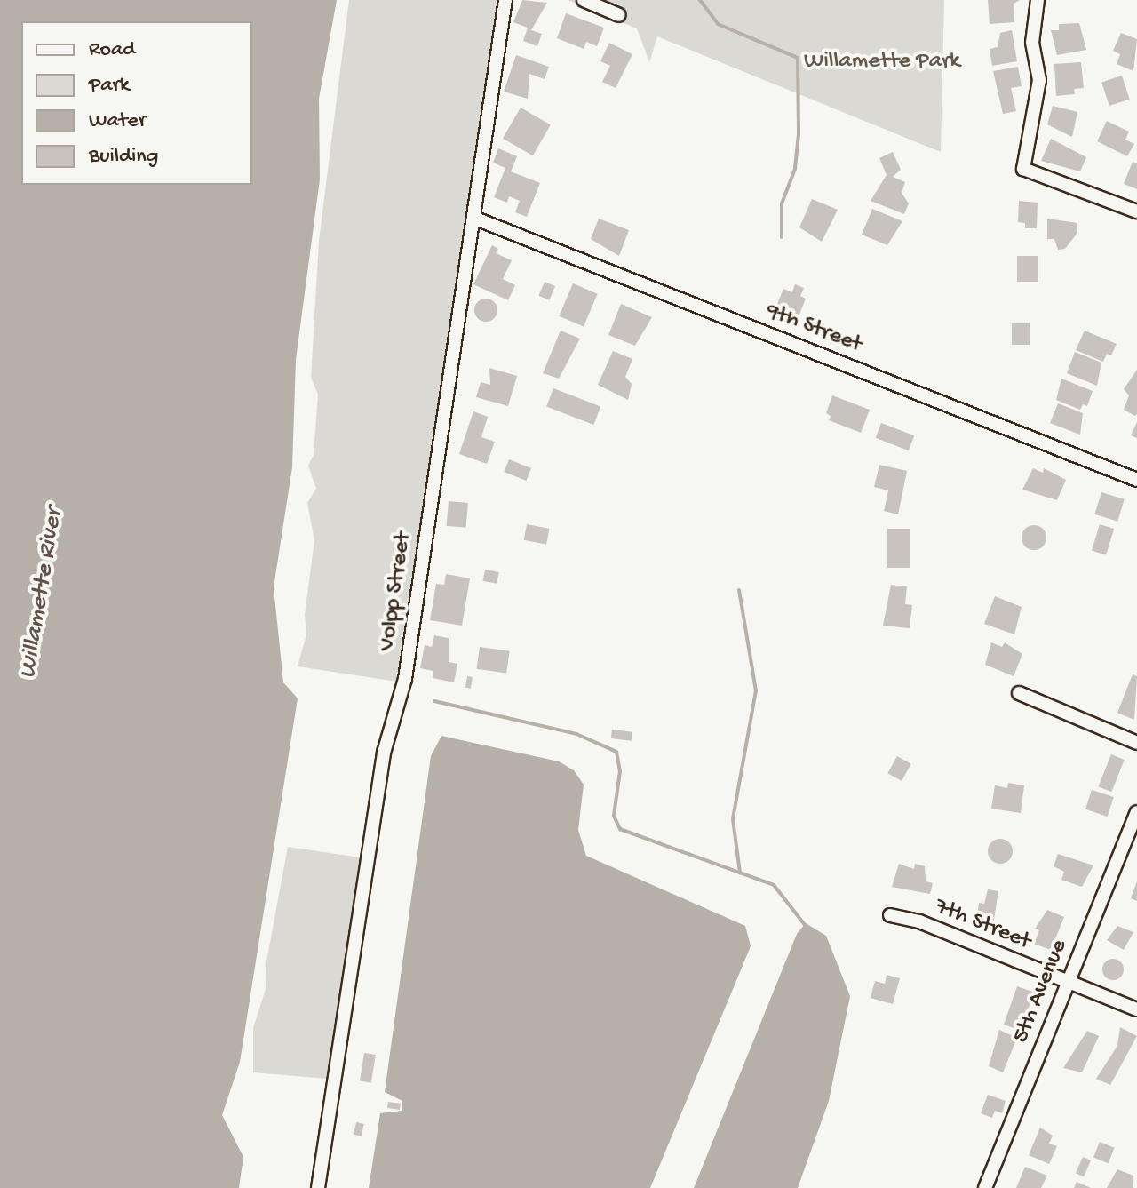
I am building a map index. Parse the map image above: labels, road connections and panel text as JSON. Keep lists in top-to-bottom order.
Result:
{
  "streets": {
    "street": [
      "9th Street",
      "Volpp Street",
      "7th Street",
      "5th Avenue"
    ]
  },
  "crossings": [
    ["9th Street", "Volpp Street"],
    ["7th Street", "5th Avenue"]
  ],
  "water": ["Willamette River"],
  "parks": ["Willamette Park"],
  "legend": [
    "Road",
    "Park",
    "Water",
    "Building"
  ]
}
